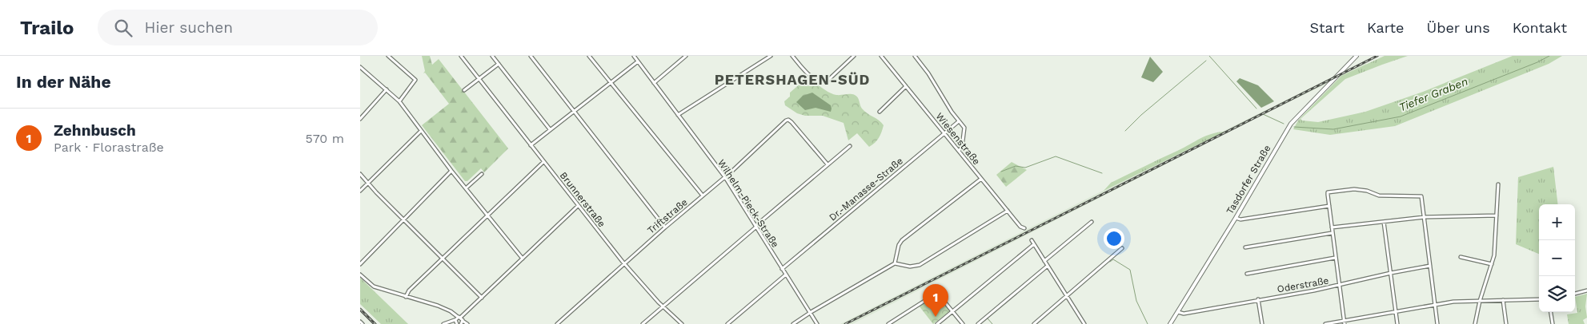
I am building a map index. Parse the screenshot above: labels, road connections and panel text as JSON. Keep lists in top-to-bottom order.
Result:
{
  "streets": {
    "main road": ["Tasdorfer Straße"],
    "street": [
      "Wiesenstraße",
      "Dr.-Manasse-Straße",
      "Brunnerstraße",
      "Wilhelm-Pieck-Straße",
      "Triftstraße",
      "Oderstraße"
    ]
  },
  "crossings": [
    ["Wiesenstraße", "Dr.-Manasse-Straße"],
    ["Tasdorfer Straße", "Oderstraße"],
    ["Dr.-Manasse-Straße", "Wilhelm-Pieck-Straße"],
    ["Brunnerstraße", "Triftstraße"],
    ["Wilhelm-Pieck-Straße", "Triftstraße"]
  ],
  "districts": ["PETERSHAGEN-SÜD"],
  "water": ["Tiefer Graben"],
  "page": {
    "header": "Trailo",
    "search": "Hier suchen",
    "nav": [
      "Start",
      "Karte",
      "Über uns",
      "Kontakt"
    ],
    "heading": "In der Nähe",
    "list": [
      {
        "mark": "1",
        "name": "Zehnbusch",
        "note": "Park · Florastraße",
        "value": "570 m"
      }
    ],
    "map_buttons": ["+", "−"],
    "pins": "1"
  }
}
